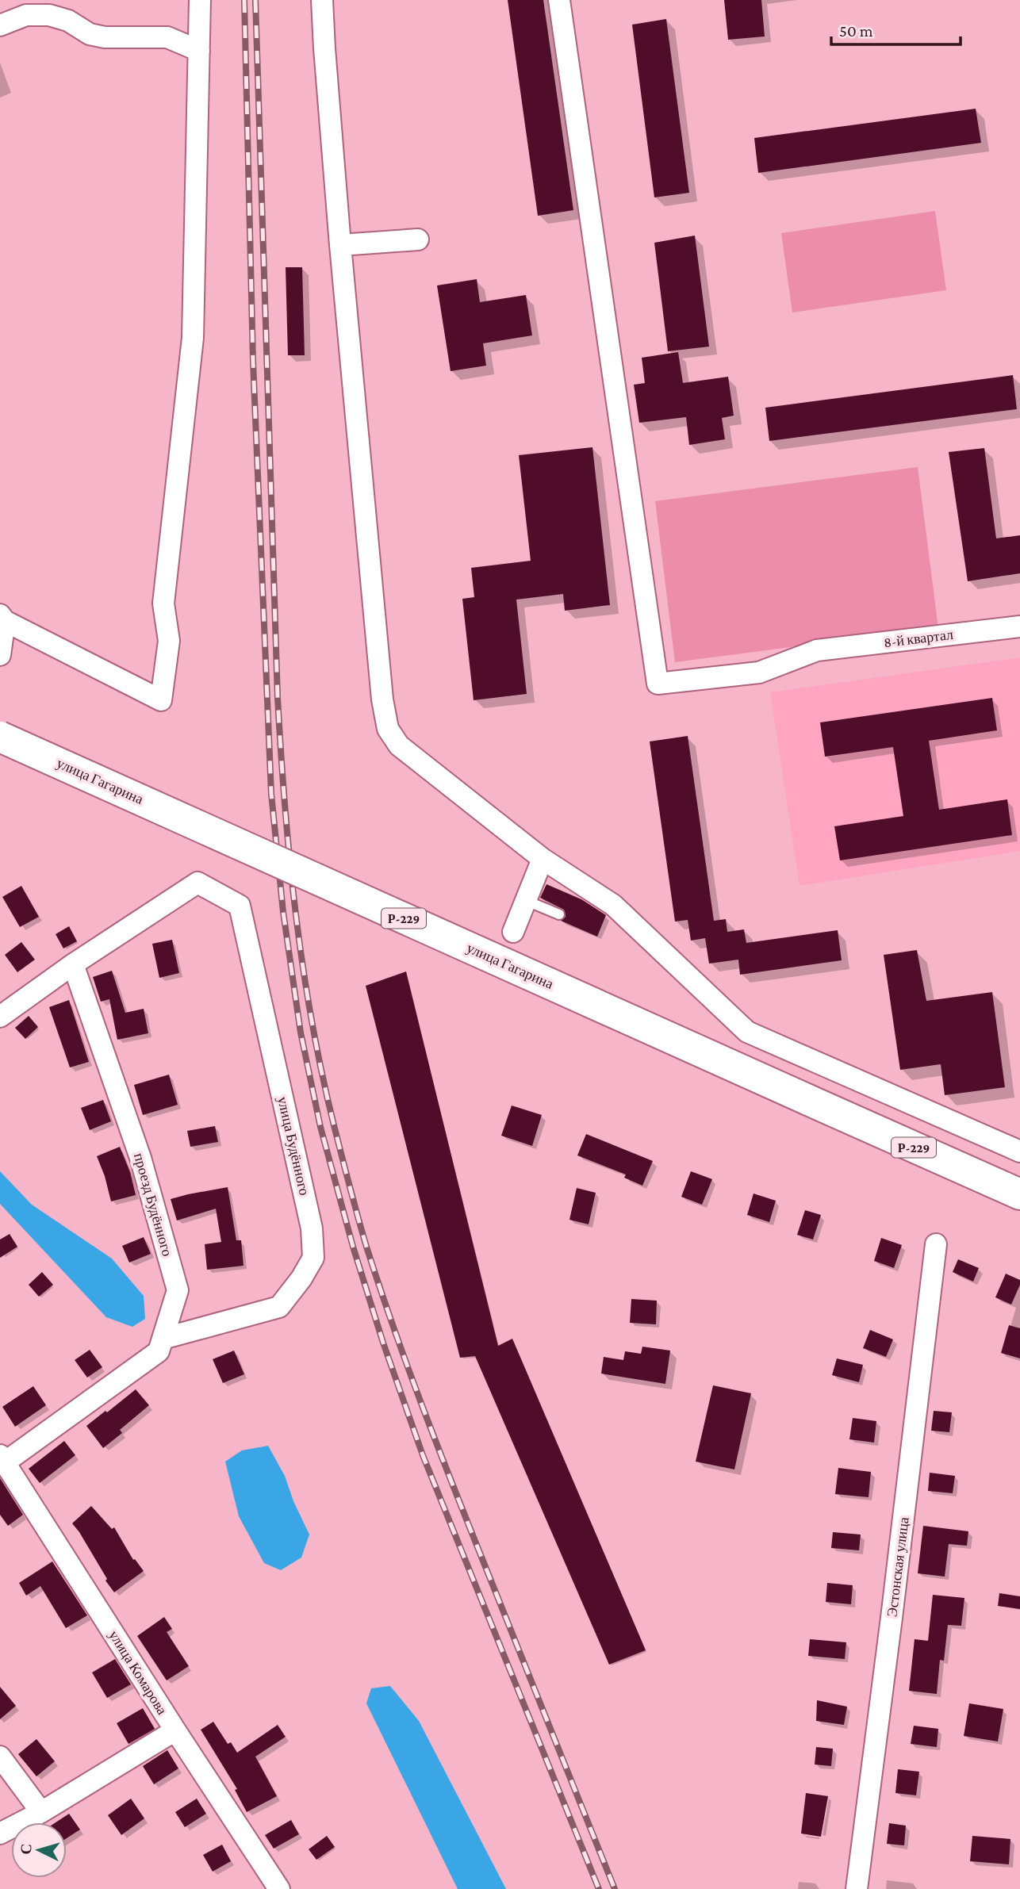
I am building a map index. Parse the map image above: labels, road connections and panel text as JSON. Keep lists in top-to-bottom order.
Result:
{
  "streets": {
    "main road": ["улица Гагарина", "Р-229"],
    "street": [
      "8-й квартал",
      "улица Будённого",
      "проезд Будённого",
      "Эстонская улица",
      "улица Комарова"
    ]
  },
  "crossings": [
    ["улица Будённого", "проезд Будённого"],
    ["проезд Будённого", "улица Комарова"]
  ],
  "scale_bar": "50 m",
  "north": "left"
}
